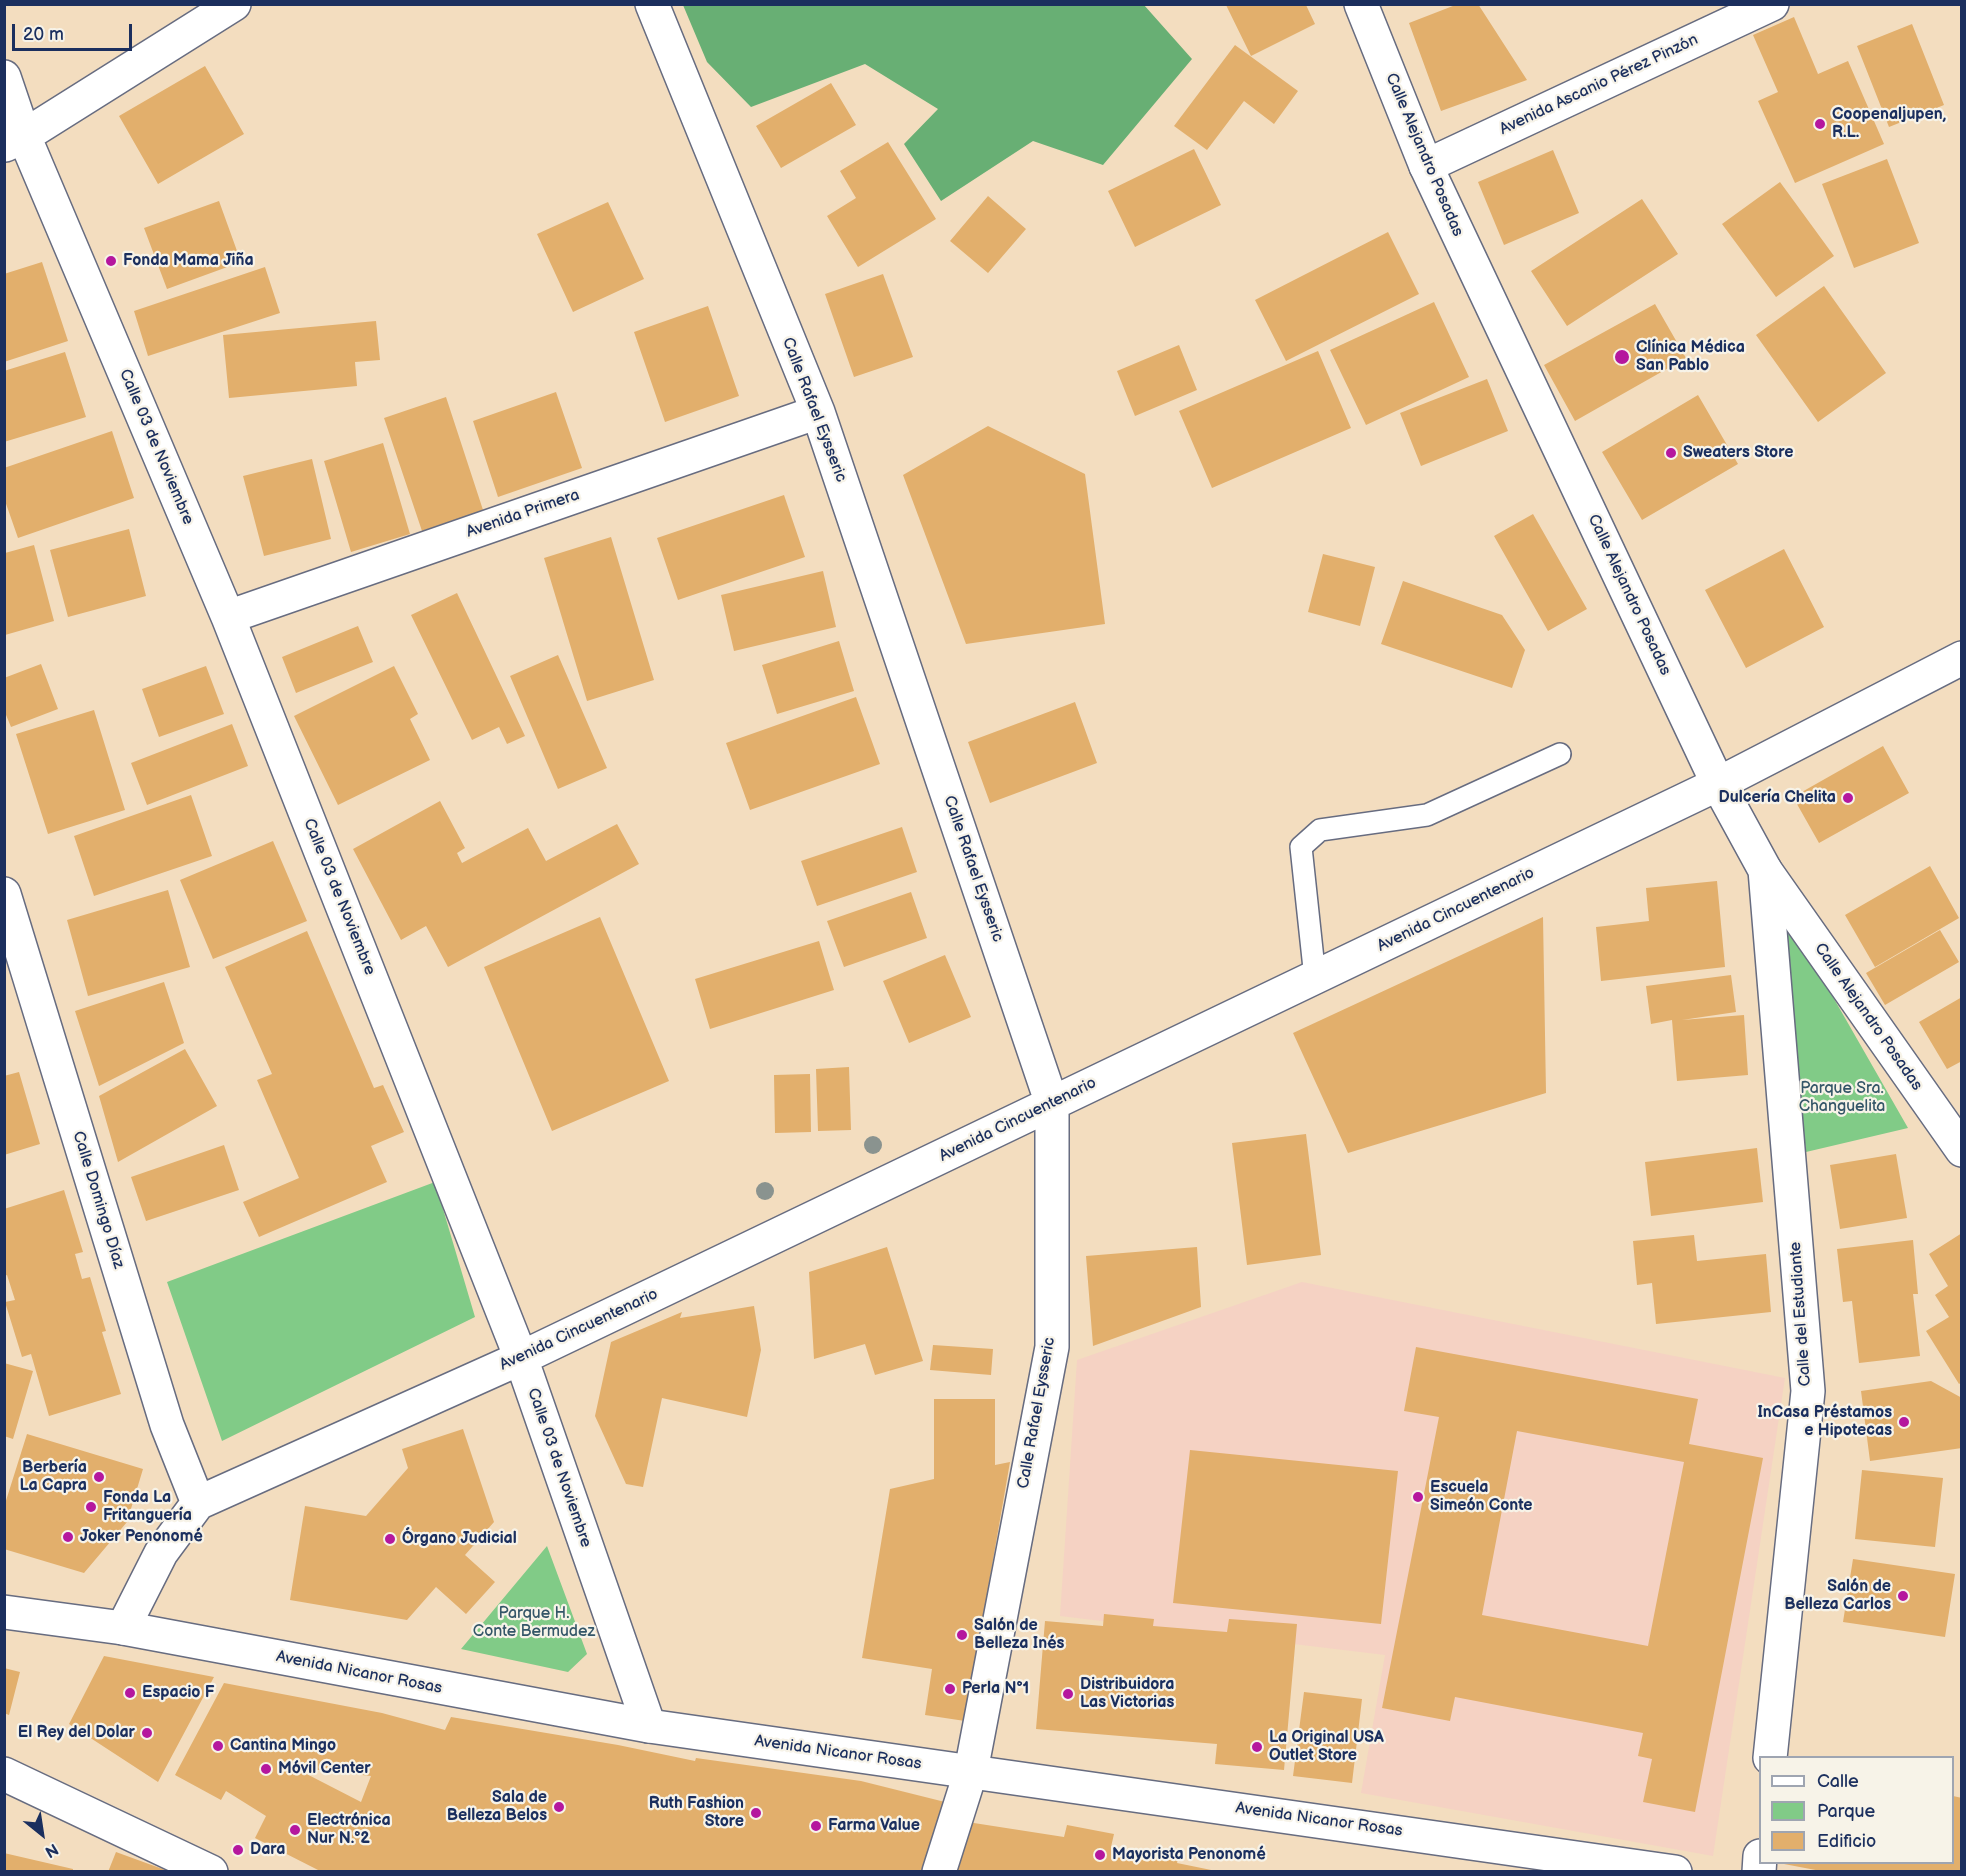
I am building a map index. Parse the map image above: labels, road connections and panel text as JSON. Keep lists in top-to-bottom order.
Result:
{
  "streets": {
    "street": [
      "Avenida Ascanio Pérez Pinzón",
      "Calle Alejandro Posadas",
      "Calle Rafael Eysseric",
      "Calle 03 de Noviembre",
      "Avenida Primera",
      "Avenida Cincuentenario",
      "Calle Domingo Díaz",
      "Calle del Estudiante",
      "Avenida Nicanor Rosas"
    ]
  },
  "crossings": [
    ["Avenida Ascanio Pérez Pinzón", "Calle Alejandro Posadas"],
    ["Calle Alejandro Posadas", "Avenida Cincuentenario"],
    ["Calle Alejandro Posadas", "Calle del Estudiante"],
    ["Calle Rafael Eysseric", "Avenida Primera"],
    ["Calle Rafael Eysseric", "Avenida Cincuentenario"],
    ["Calle Rafael Eysseric", "Avenida Nicanor Rosas"],
    ["Calle 03 de Noviembre", "Avenida Primera"],
    ["Calle 03 de Noviembre", "Avenida Cincuentenario"],
    ["Calle 03 de Noviembre", "Avenida Nicanor Rosas"],
    ["Avenida Cincuentenario", "Calle Domingo Díaz"],
    ["Avenida Cincuentenario", "Avenida Nicanor Rosas"]
  ],
  "parks": ["Parque Sra. Changuelita", "Parque H. Conte Bermudez"],
  "places": [
    "Coopenaljupen, R.L.",
    "Fonda Mama Jiña",
    "Clínica Médica San Pablo",
    "Sweaters Store",
    "Dulcería Chelita",
    "InCasa Préstamos e Hipotecas",
    "Berbería La Capra",
    "Escuela Simeón Conte",
    "Fonda La Fritanguería",
    "Joker Penonomé",
    "Órgano Judicial",
    "Salón de Belleza Carlos",
    "Salón de Belleza Inés",
    "Perla N°1",
    "Espacio F",
    "Distribuidora Las Victorias",
    "El Rey del Dolar",
    "Cantina Mingo",
    "La Original USA Outlet Store",
    "Móvil Center",
    "Sala de Belleza Belos",
    "Ruth Fashion Store",
    "Farma Value",
    "Electrónica Nur N.°2",
    "Dara",
    "Mayorista Penonomé"
  ],
  "legend": ["Calle", "Parque", "Edificio"],
  "scale_bar": "20 m",
  "north": "bottom right"
}
